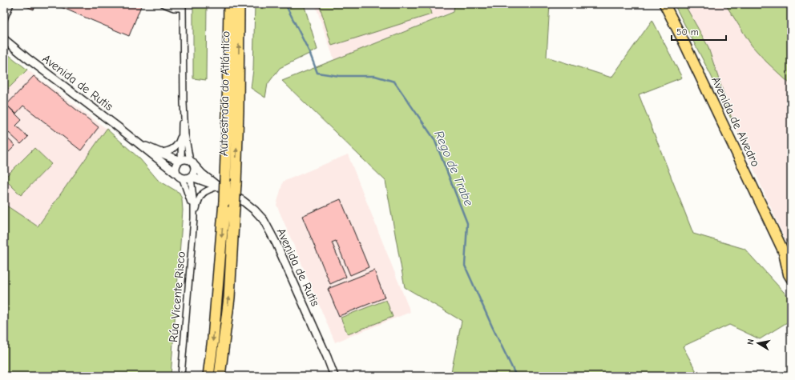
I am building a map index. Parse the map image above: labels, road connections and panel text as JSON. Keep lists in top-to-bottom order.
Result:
{
  "streets": {
    "highway": ["Autoestrada do Atlántico", "Avenida de Alvedro"],
    "street": ["Avenida de Rutis", "Rúa Vicente Risco"]
  },
  "crossings": [
    ["Avenida de Rutis", "Rúa Vicente Risco"]
  ],
  "water": ["Rego de Trabe"],
  "scale_bar": "50 m",
  "north": "left"
}
